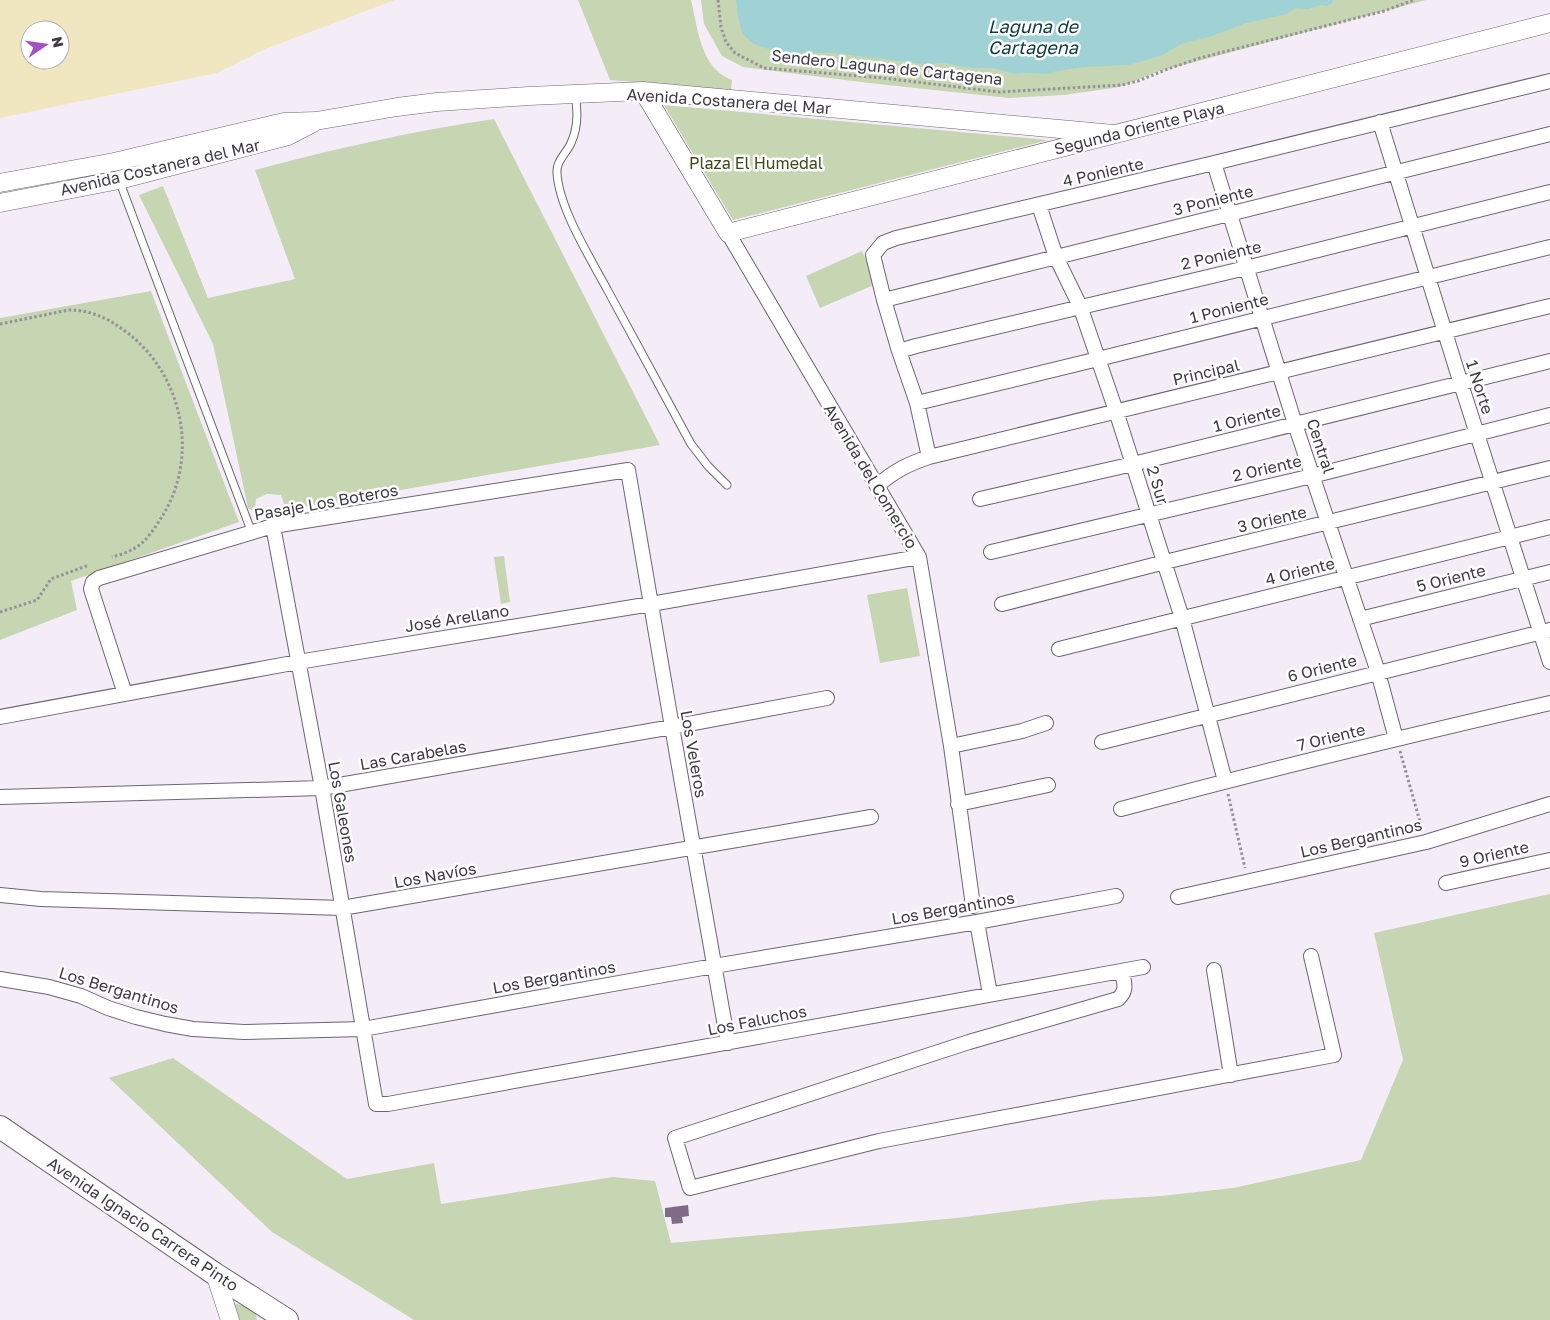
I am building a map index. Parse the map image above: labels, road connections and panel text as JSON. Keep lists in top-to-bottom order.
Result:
{
  "streets": {
    "main road": ["Avenida Ignacio Carrera Pinto"],
    "street": [
      "Avenida Costanera del Mar",
      "Segunda Oriente Playa",
      "4 Poniente",
      "3 Poniente",
      "2 Poniente",
      "1 Poniente",
      "Principal",
      "1 Norte",
      "1 Oriente",
      "Central",
      "2 Oriente",
      "Avenida del Comercio",
      "2 Sur",
      "Pasaje Los Boteros",
      "3 Oriente",
      "4 Oriente",
      "5 Oriente",
      "José Arellano",
      "6 Oriente",
      "7 Oriente",
      "Los Veleros",
      "Las Carabelas",
      "Los Galeones",
      "Los Bergantinos",
      "9 Oriente",
      "Los Navíos",
      "Los Faluchos"
    ],
    "path": ["Sendero Laguna de Cartagena"]
  },
  "crossings": [
    ["Avenida Costanera del Mar", "Segunda Oriente Playa"],
    ["Avenida Costanera del Mar", "Avenida del Comercio"],
    ["Segunda Oriente Playa", "Avenida del Comercio"],
    ["4 Poniente", "3 Poniente"],
    ["4 Poniente", "2 Poniente"],
    ["4 Poniente", "1 Poniente"],
    ["4 Poniente", "Principal"],
    ["4 Poniente", "1 Norte"],
    ["4 Poniente", "Central"],
    ["4 Poniente", "2 Sur"],
    ["3 Poniente", "1 Norte"],
    ["3 Poniente", "Central"],
    ["3 Poniente", "2 Sur"],
    ["2 Poniente", "1 Norte"],
    ["2 Poniente", "Central"],
    ["2 Poniente", "2 Sur"],
    ["1 Poniente", "1 Norte"],
    ["1 Poniente", "Central"],
    ["1 Poniente", "2 Sur"],
    ["Principal", "1 Norte"],
    ["Principal", "Central"],
    ["Principal", "Avenida del Comercio"],
    ["Principal", "2 Sur"],
    ["1 Norte", "1 Oriente"],
    ["1 Norte", "2 Oriente"],
    ["1 Norte", "3 Oriente"],
    ["1 Norte", "4 Oriente"],
    ["1 Norte", "5 Oriente"],
    ["1 Norte", "6 Oriente"],
    ["1 Oriente", "Central"],
    ["1 Oriente", "2 Sur"],
    ["Central", "2 Oriente"],
    ["Central", "3 Oriente"],
    ["Central", "4 Oriente"],
    ["Central", "5 Oriente"],
    ["Central", "6 Oriente"],
    ["Central", "7 Oriente"],
    ["2 Oriente", "2 Sur"],
    ["Avenida del Comercio", "José Arellano"],
    ["2 Sur", "3 Oriente"],
    ["2 Sur", "4 Oriente"],
    ["2 Sur", "6 Oriente"],
    ["2 Sur", "7 Oriente"],
    ["Pasaje Los Boteros", "José Arellano"],
    ["Pasaje Los Boteros", "Los Veleros"],
    ["Pasaje Los Boteros", "Los Galeones"],
    ["José Arellano", "Los Veleros"],
    ["José Arellano", "Los Galeones"],
    ["Los Veleros", "Las Carabelas"],
    ["Los Veleros", "Los Bergantinos"],
    ["Los Veleros", "Los Navíos"],
    ["Los Veleros", "Los Faluchos"],
    ["Las Carabelas", "Los Galeones"],
    ["Los Galeones", "Los Bergantinos"],
    ["Los Galeones", "Los Navíos"],
    ["Los Galeones", "Los Faluchos"]
  ],
  "water": ["Laguna de Cartagena"],
  "parks": ["Plaza El Humedal"],
  "north": "right"
}
